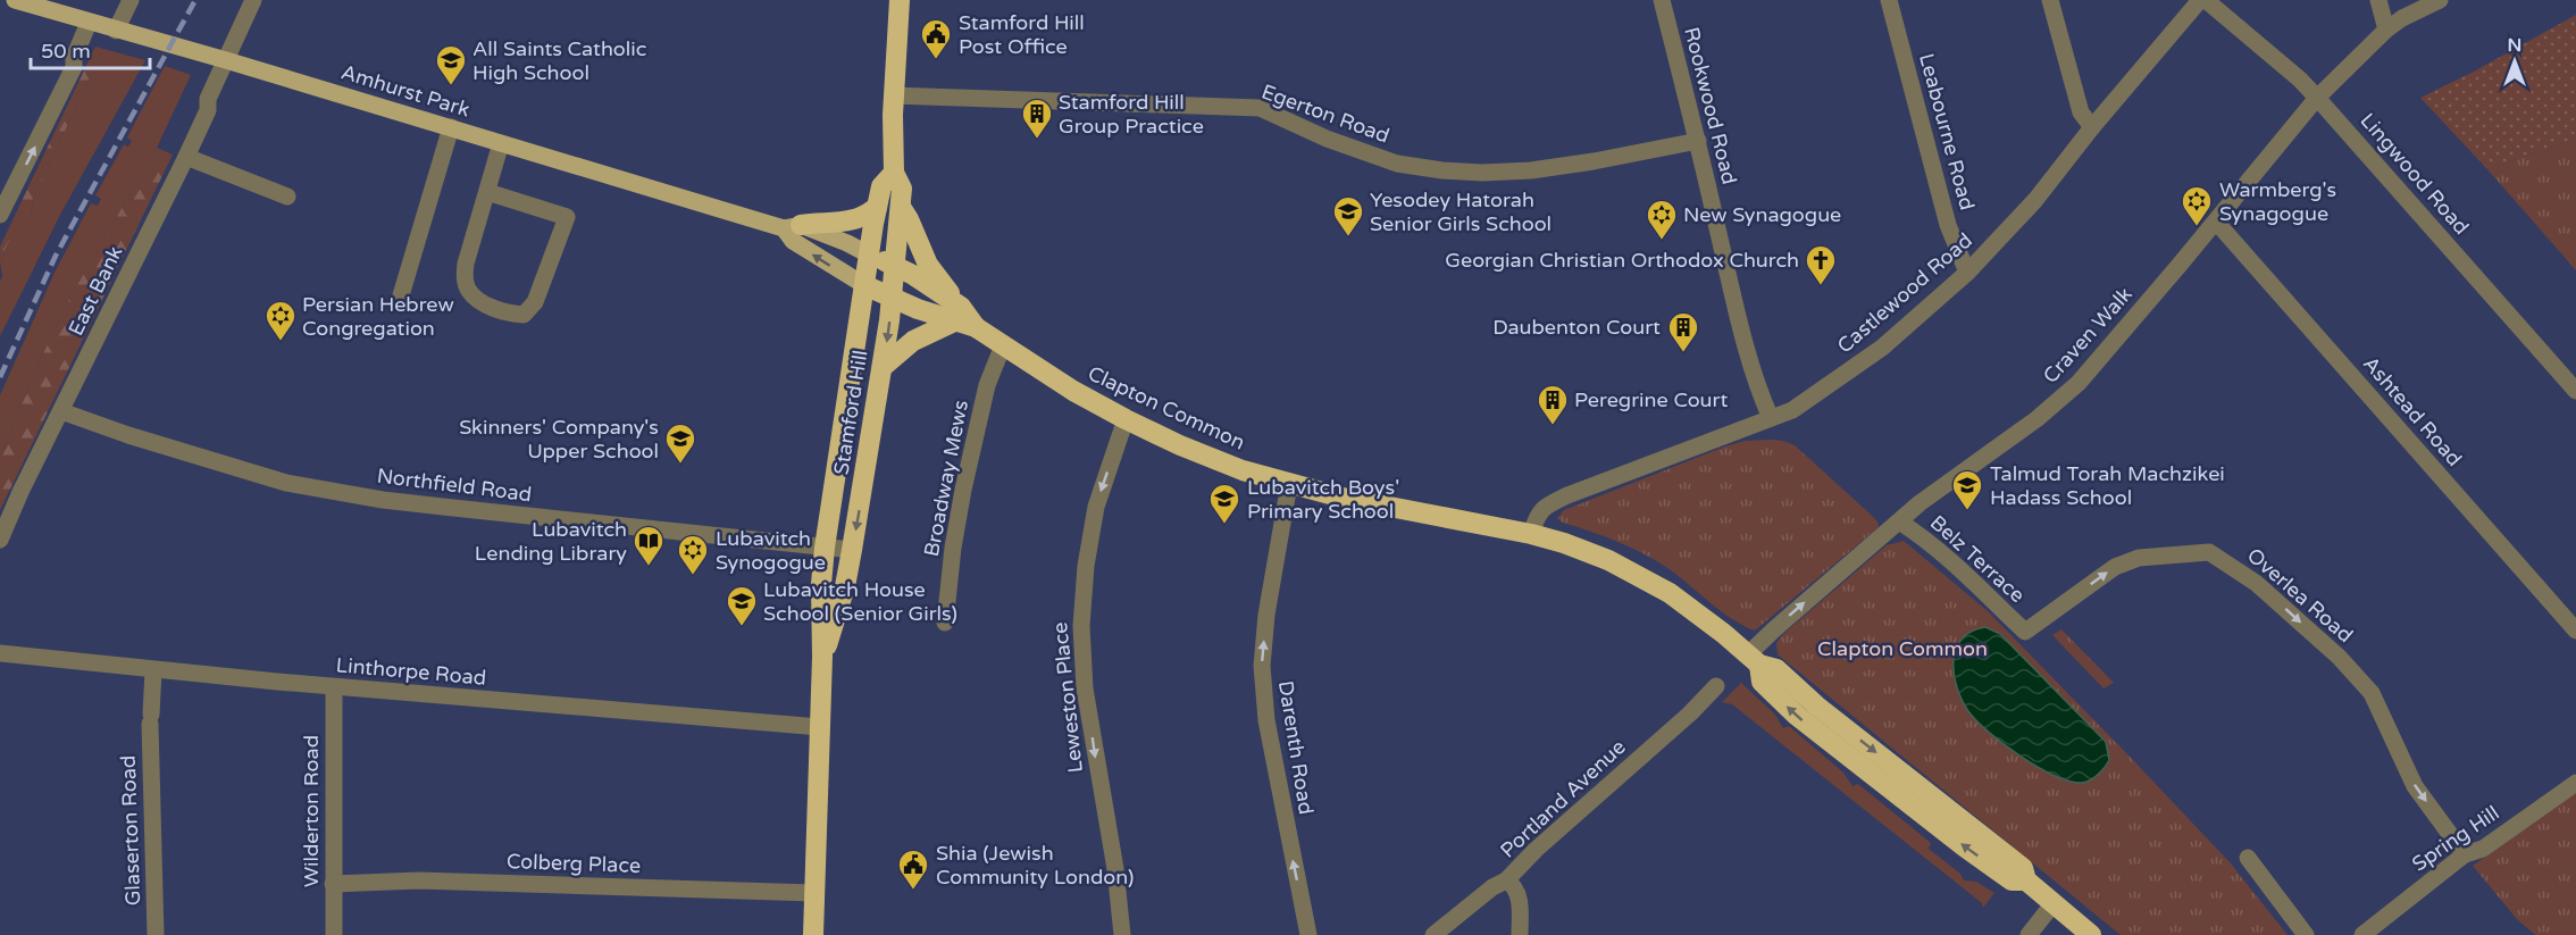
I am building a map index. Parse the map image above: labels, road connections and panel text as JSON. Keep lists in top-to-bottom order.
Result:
{
  "streets": {
    "highway": ["Clapton Common", "Stamford Hill"],
    "main road": ["Amhurst Park"],
    "street": [
      "Rookwood Road",
      "Egerton Road",
      "Leabourne Road",
      "Lingwood Road",
      "East Bank",
      "Castlewood Road",
      "Craven Walk",
      "Ashtead Road",
      "Broadway Mews",
      "Northfield Road",
      "Belz Terrace",
      "Overlea Road",
      "Linthorpe Road",
      "Leweston Place",
      "Darenth Road",
      "Portland Avenue",
      "Wilderton Road",
      "Glaserton Road",
      "Spring Hill",
      "Colberg Place"
    ]
  },
  "crossings": [
    ["Amhurst Park", "East Bank"],
    ["Amhurst Park", "Clapton Common"],
    ["Amhurst Park", "Stamford Hill"],
    ["Rookwood Road", "Egerton Road"],
    ["Rookwood Road", "Castlewood Road"],
    ["Egerton Road", "Stamford Hill"],
    ["Leabourne Road", "Castlewood Road"],
    ["Lingwood Road", "Craven Walk"],
    ["East Bank", "Northfield Road"],
    ["Castlewood Road", "Clapton Common"],
    ["Craven Walk", "Clapton Common"],
    ["Craven Walk", "Ashtead Road"],
    ["Craven Walk", "Belz Terrace"],
    ["Clapton Common", "Stamford Hill"],
    ["Clapton Common", "Broadway Mews"],
    ["Clapton Common", "Leweston Place"],
    ["Clapton Common", "Darenth Road"],
    ["Stamford Hill", "Northfield Road"],
    ["Stamford Hill", "Linthorpe Road"],
    ["Stamford Hill", "Colberg Place"],
    ["Belz Terrace", "Overlea Road"],
    ["Overlea Road", "Spring Hill"],
    ["Linthorpe Road", "Wilderton Road"],
    ["Linthorpe Road", "Glaserton Road"],
    ["Wilderton Road", "Colberg Place"]
  ],
  "one_way": ["Overlea Road", "Leweston Place", "Darenth Road"],
  "parks": ["Clapton Common"],
  "places": {
    "public building": ["Stamford Hill Post Office", "Shia (Jewish Community London)"],
    "school or university": [
      "All Saints Catholic High School",
      "Yesodey Hatorah Senior Girls School",
      "Skinners' Company's Upper School",
      "Talmud Torah Machzikei Hadass School",
      "Lubavitch Boys' Primary School",
      "Lubavitch House School (Senior Girls)"
    ],
    "building": ["Stamford Hill Group Practice", "Daubenton Court", "Peregrine Court"],
    "synagogue": [
      "Warmberg's Synagogue",
      "New Synagogue",
      "Persian Hebrew Congregation",
      "Lubavitch Synogogue"
    ],
    "church": ["Georgian Christian Orthodox Church"],
    "library": ["Lubavitch Lending Library"]
  },
  "scale_bar": "50 m",
  "north": "top"
}
